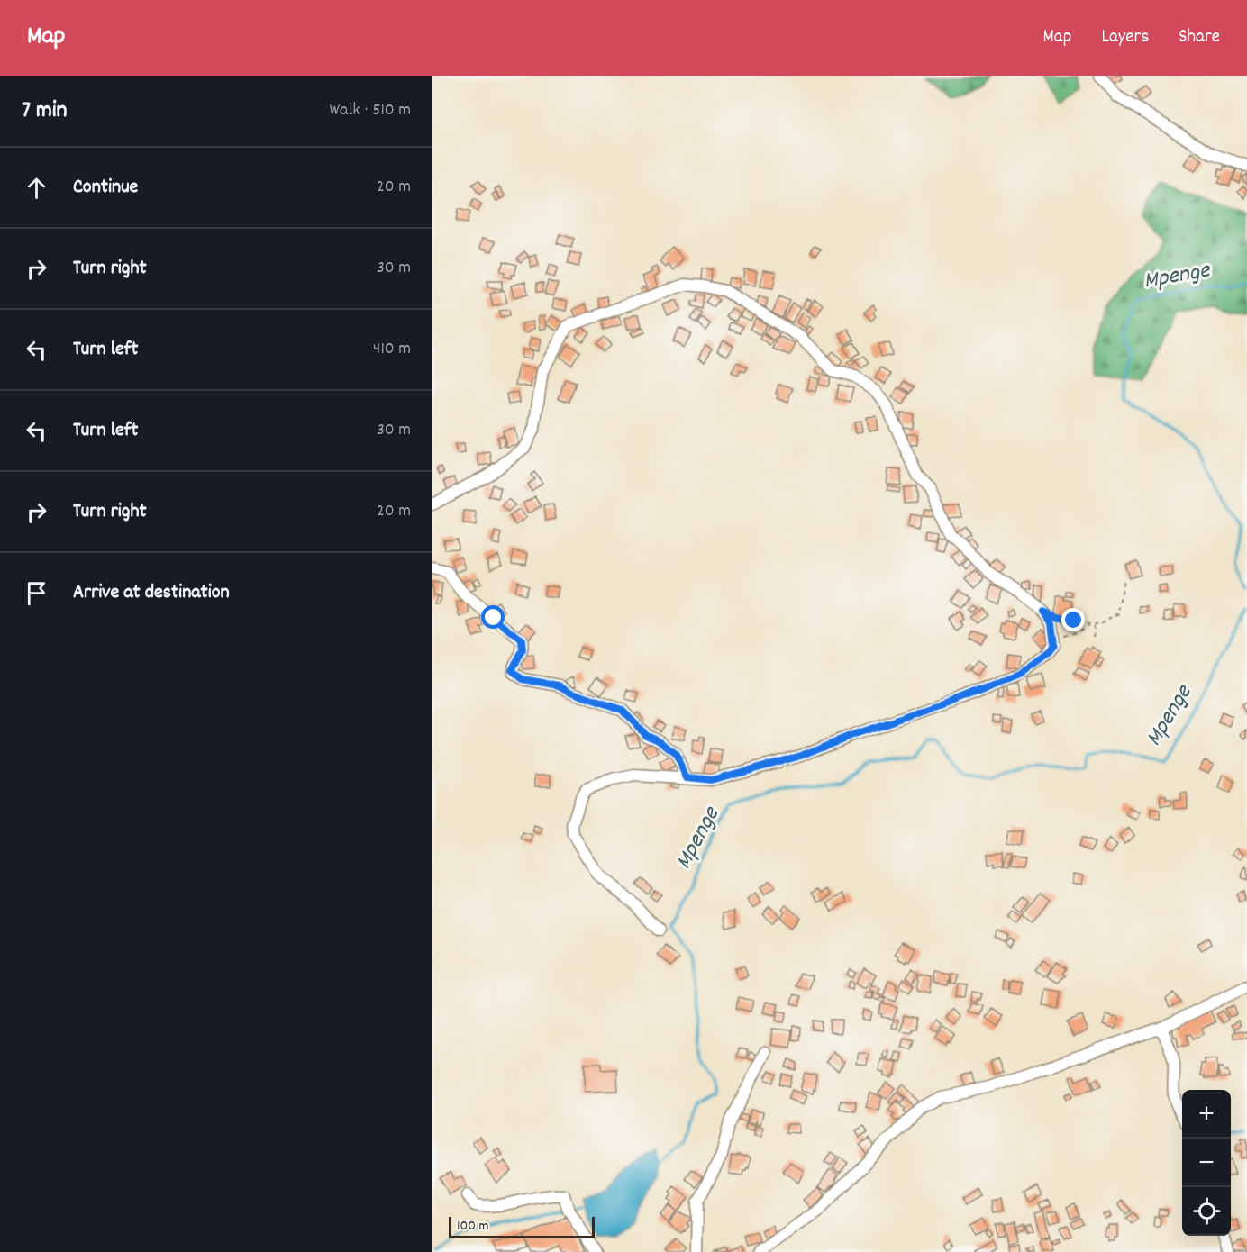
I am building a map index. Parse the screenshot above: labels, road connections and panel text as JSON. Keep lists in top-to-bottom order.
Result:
{
  "water": ["Mpenge"],
  "scale_bar": "100 m",
  "page": {
    "header": "Map",
    "nav": ["Map", "Layers", "Share"],
    "heading": ["7 min", "Walk · 510 m"],
    "list": [
      ["Continue", "20 m"],
      ["Turn right", "30 m"],
      ["Turn left", "410 m"],
      ["Turn left", "30 m"],
      ["Turn right", "20 m"],
      "Arrive at destination"
    ],
    "map_buttons": ["+", "−"],
    "scale": "100 m"
  }
}
